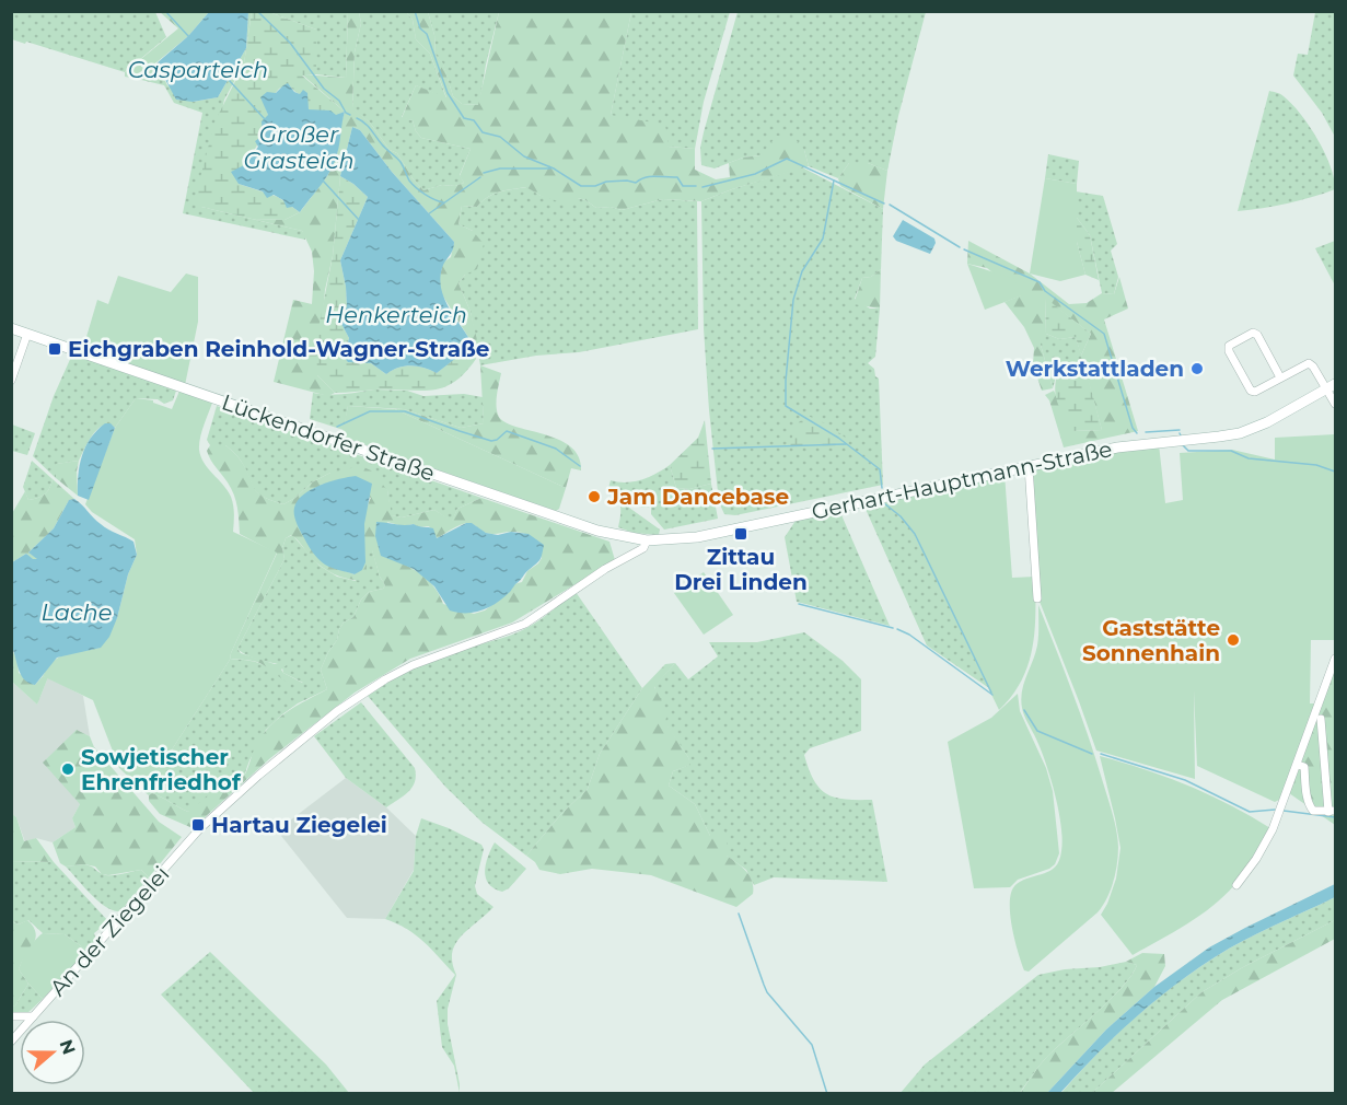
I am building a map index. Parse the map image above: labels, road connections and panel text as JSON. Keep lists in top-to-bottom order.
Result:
{
  "streets": {
    "main road": ["Lückendorfer Straße", "Gerhart-Hauptmann-Straße"],
    "street": ["An der Ziegelei"]
  },
  "crossings": [
    ["Lückendorfer Straße", "Gerhart-Hauptmann-Straße"],
    ["Lückendorfer Straße", "An der Ziegelei"],
    ["Gerhart-Hauptmann-Straße", "An der Ziegelei"]
  ],
  "water": [
    "Casparteich",
    "Großer Grasteich",
    "Henkerteich",
    "Lache"
  ],
  "places": {
    "transit": ["Eichgraben Reinhold-Wagner-Straße", "Zittau Drei Linden", "Hartau Ziegelei"],
    "other": [
      "Werkstattladen",
      "Jam Dancebase",
      "Gaststätte Sonnenhain",
      "Sowjetischer Ehrenfriedhof"
    ]
  },
  "north": "right"
}
